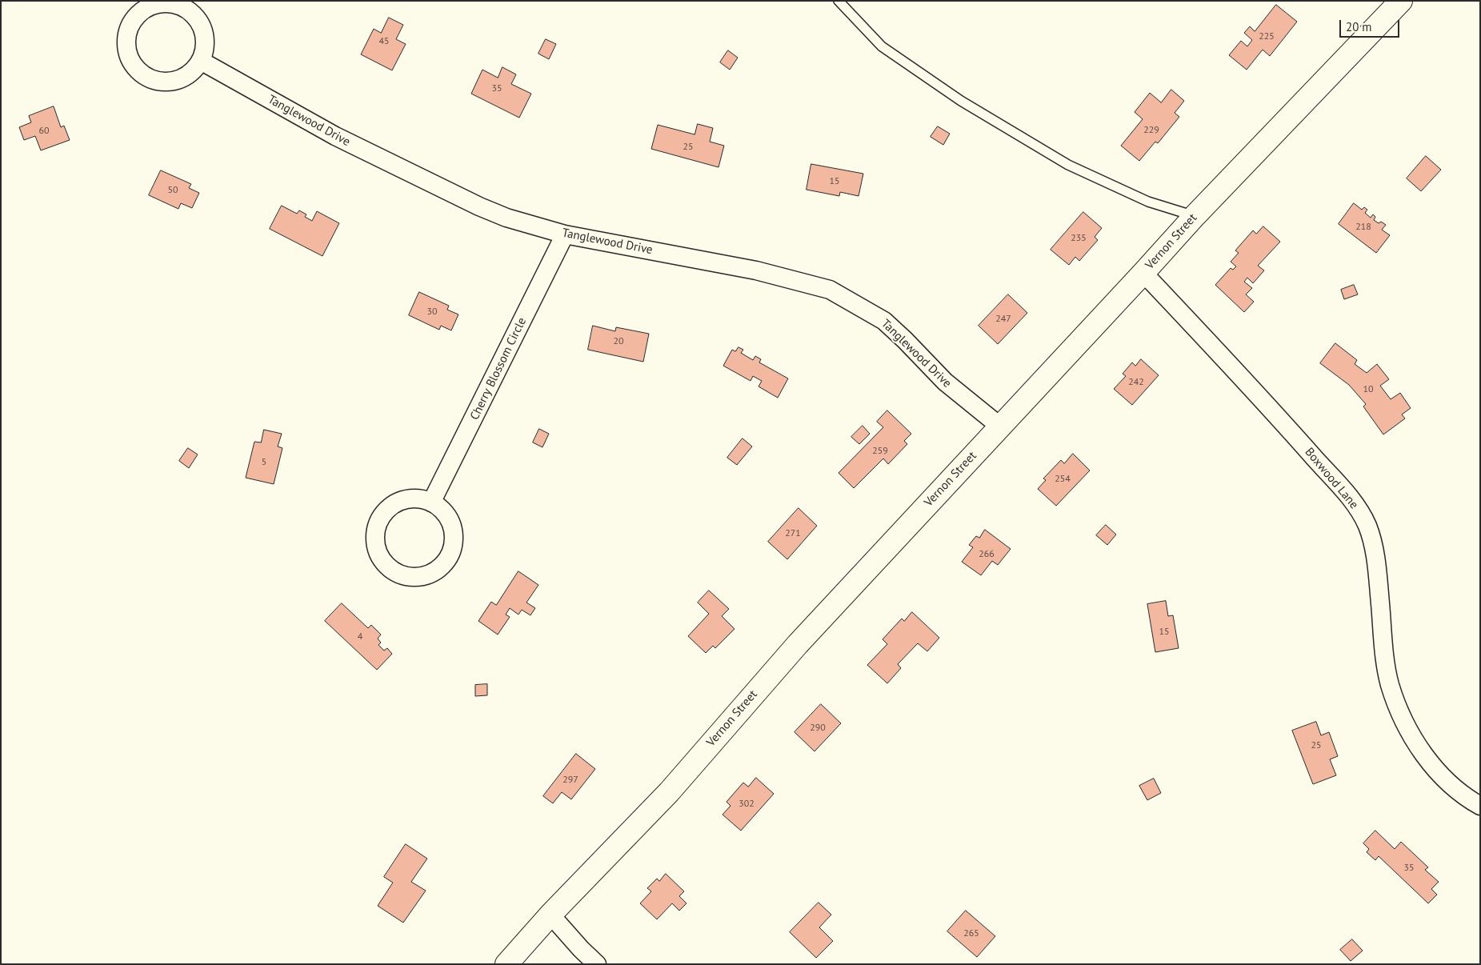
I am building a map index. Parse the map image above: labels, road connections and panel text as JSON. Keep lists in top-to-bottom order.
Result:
{
  "streets": {
    "main road": ["Vernon Street"],
    "street": ["Tanglewood Drive", "Cherry Blossom Circle", "Boxwood Lane"]
  },
  "crossings": [
    ["Tanglewood Drive", "Vernon Street"],
    ["Tanglewood Drive", "Cherry Blossom Circle"],
    ["Vernon Street", "Boxwood Lane"]
  ],
  "house_numbers": [
    "225",
    "45",
    "35",
    "229",
    "60",
    "25",
    "15",
    "50",
    "218",
    "235",
    "30",
    "247",
    "20",
    "242",
    "10",
    "259",
    "5",
    "254",
    "271",
    "266",
    "15",
    "4",
    "290",
    "25",
    "297",
    "302",
    "35",
    "265"
  ],
  "scale_bar": "20 m"
}
